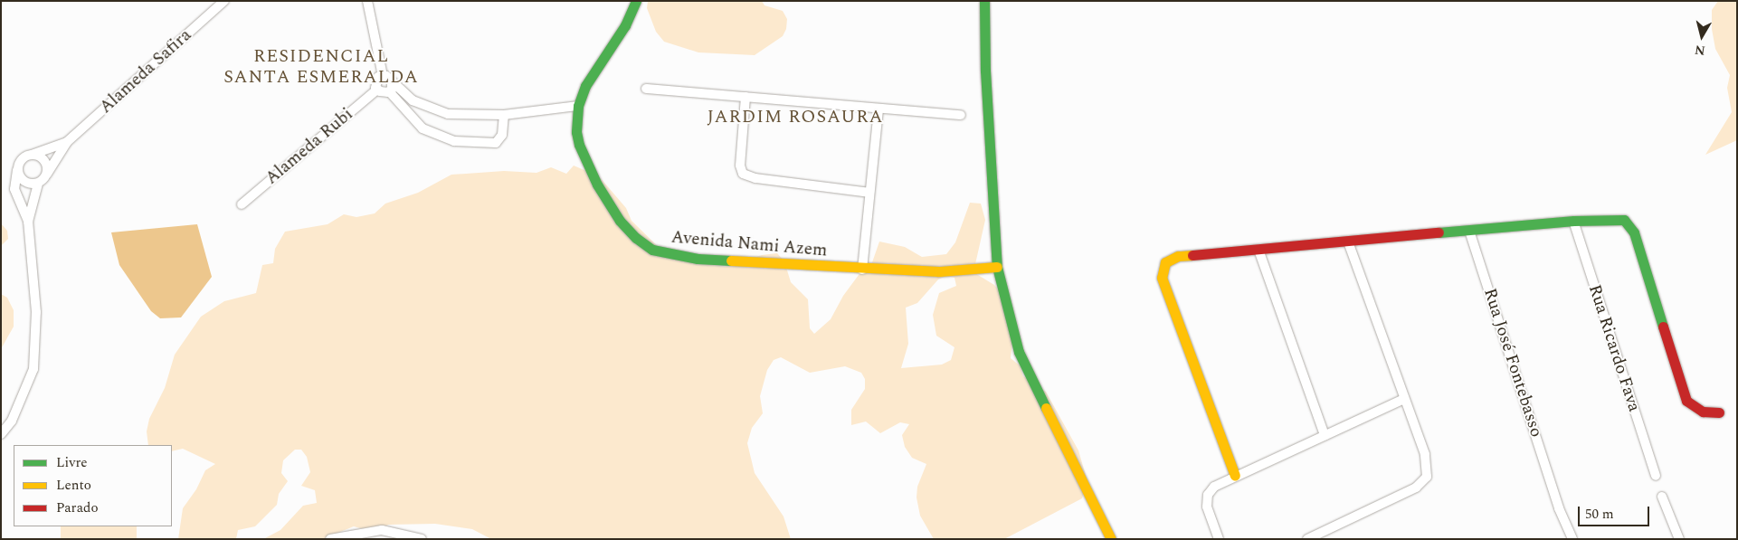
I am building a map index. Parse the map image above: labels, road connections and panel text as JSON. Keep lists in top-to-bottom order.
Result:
{
  "streets": {
    "street": [
      "Alameda Safira",
      "Alameda Rubi",
      "Avenida Nami Azem",
      "Rua Ricardo Fava",
      "Rua José Fontebasso"
    ]
  },
  "districts": ["RESIDENCIAL SANTA ESMERALDA", "JARDIM ROSAURA"],
  "legend": ["Livre", "Lento", "Parado"],
  "scale_bar": "50 m",
  "north": "bottom"
}
